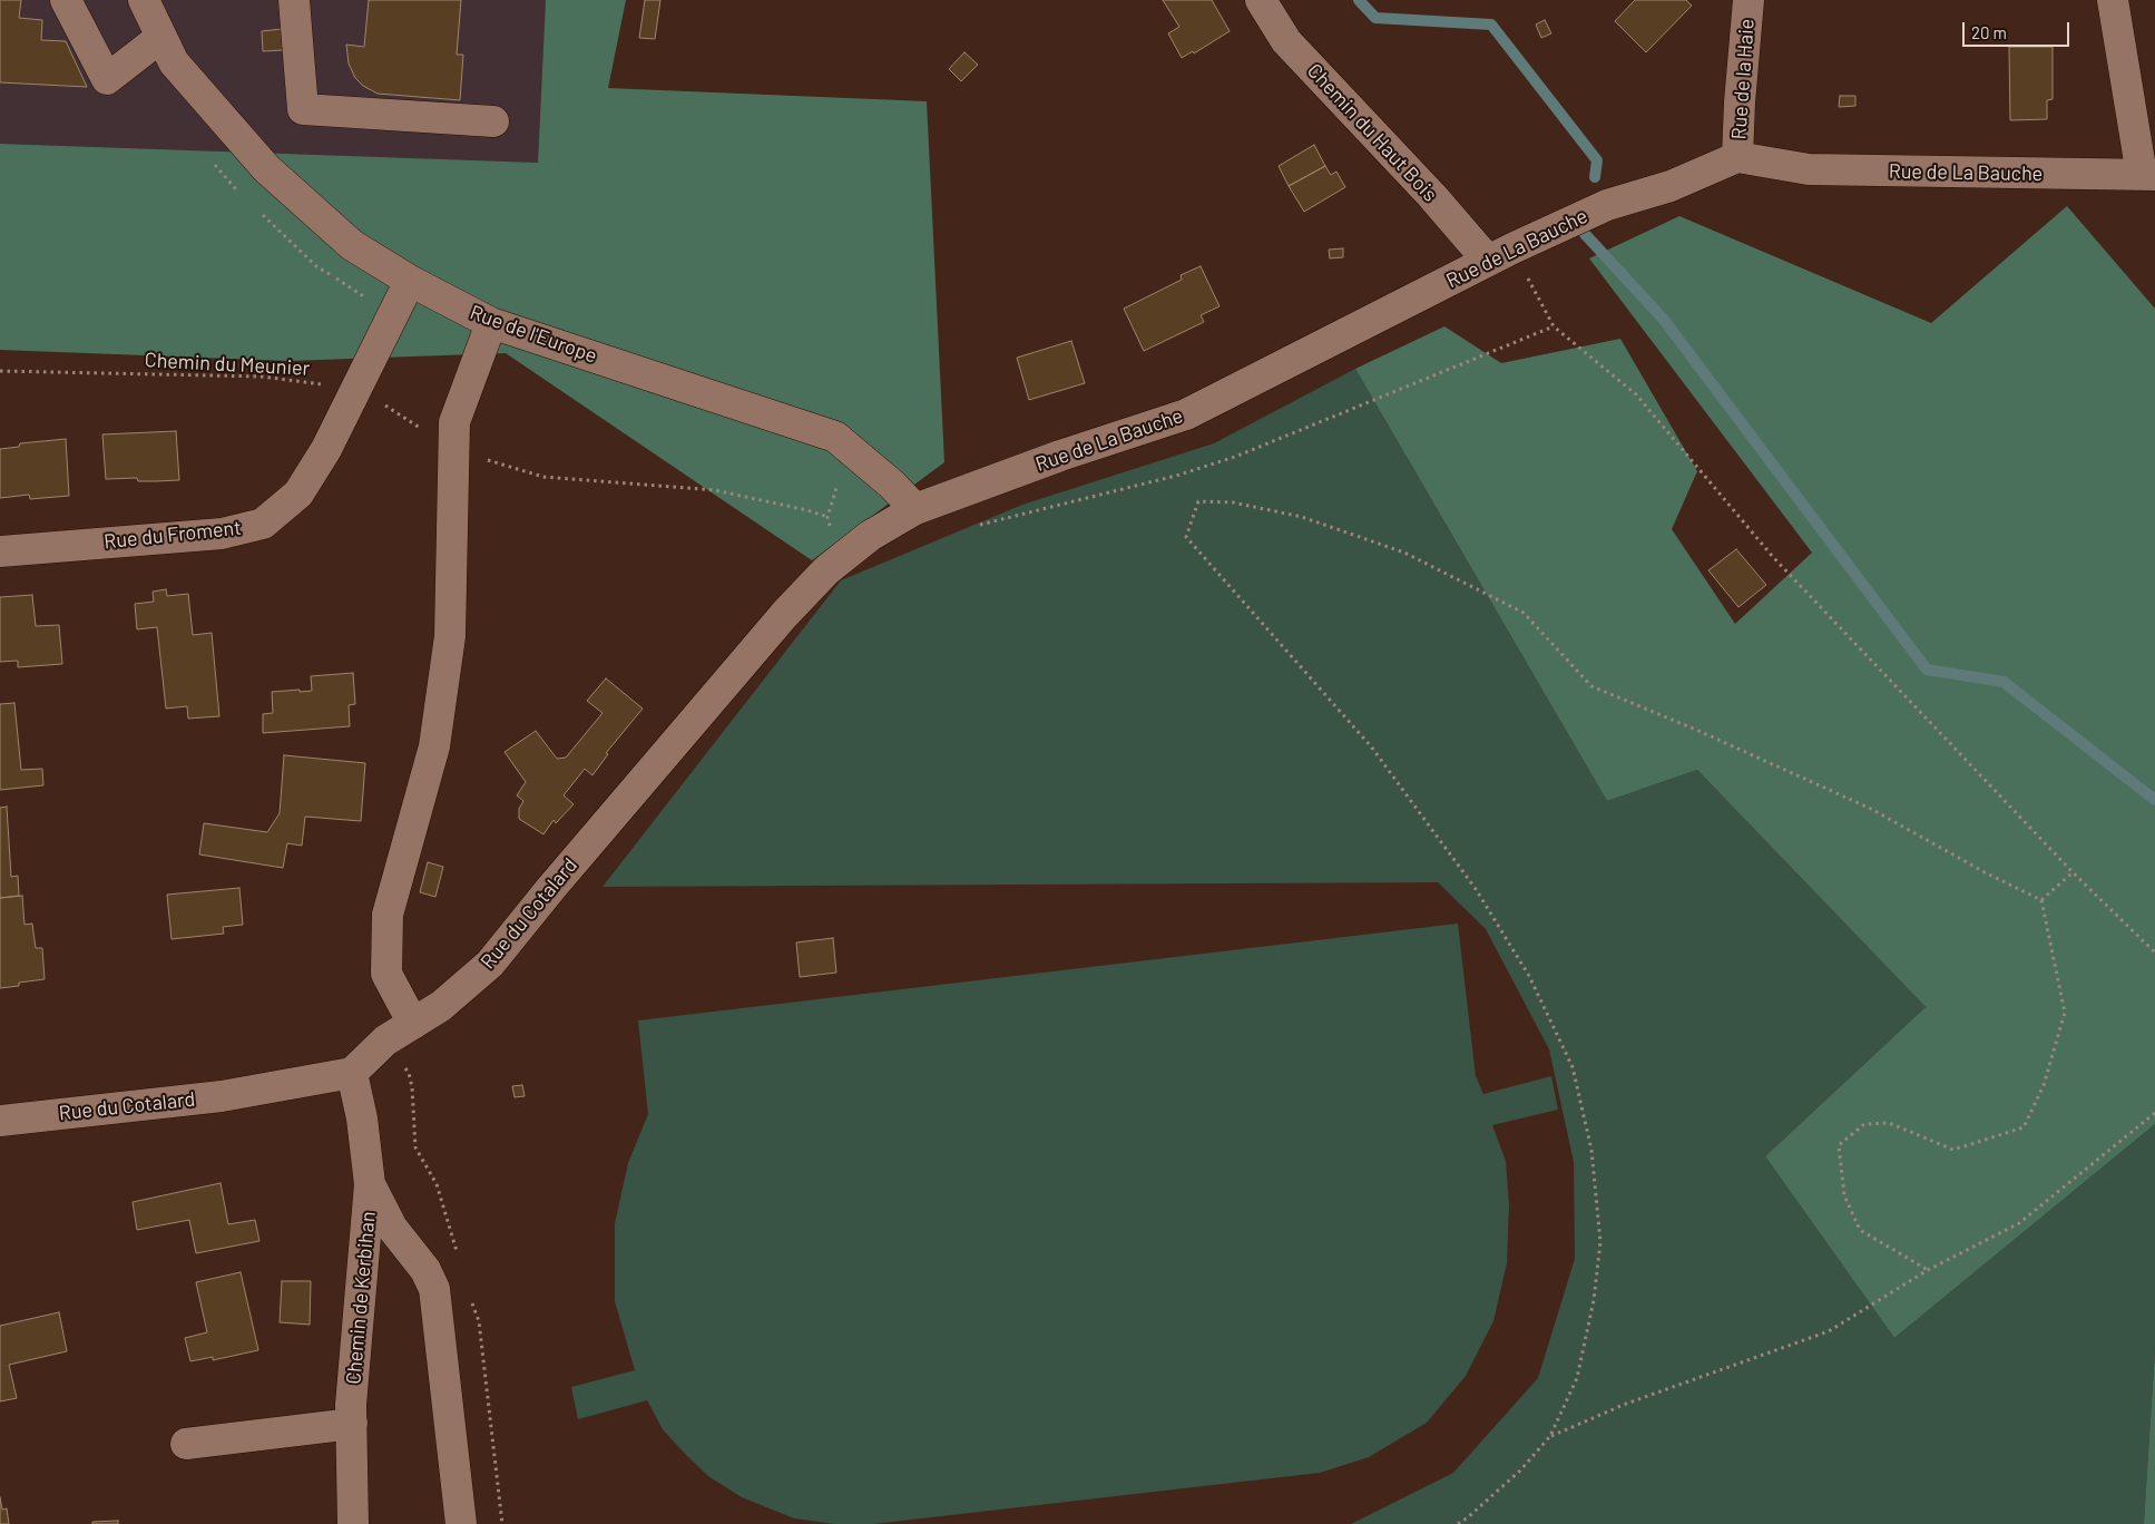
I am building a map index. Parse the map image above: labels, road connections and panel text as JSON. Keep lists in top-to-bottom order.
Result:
{
  "streets": {
    "street": [
      "Rue de la Haie",
      "Chemin du Haut Bois",
      "Rue de La Bauche",
      "Rue de l'Europe",
      "Rue du Froment",
      "Rue du Cotalard",
      "Chemin de Kerbihan"
    ],
    "path": ["Chemin du Meunier"]
  },
  "crossings": [
    ["Rue de la Haie", "Rue de La Bauche"],
    ["Chemin du Haut Bois", "Rue de La Bauche"],
    ["Rue de La Bauche", "Rue de l'Europe"],
    ["Rue de La Bauche", "Rue du Cotalard"],
    ["Rue de l'Europe", "Rue du Froment"],
    ["Rue de l'Europe", "Rue du Cotalard"],
    ["Chemin du Meunier", "Rue du Froment"],
    ["Rue du Cotalard", "Chemin de Kerbihan"]
  ],
  "scale_bar": "20 m"
}
